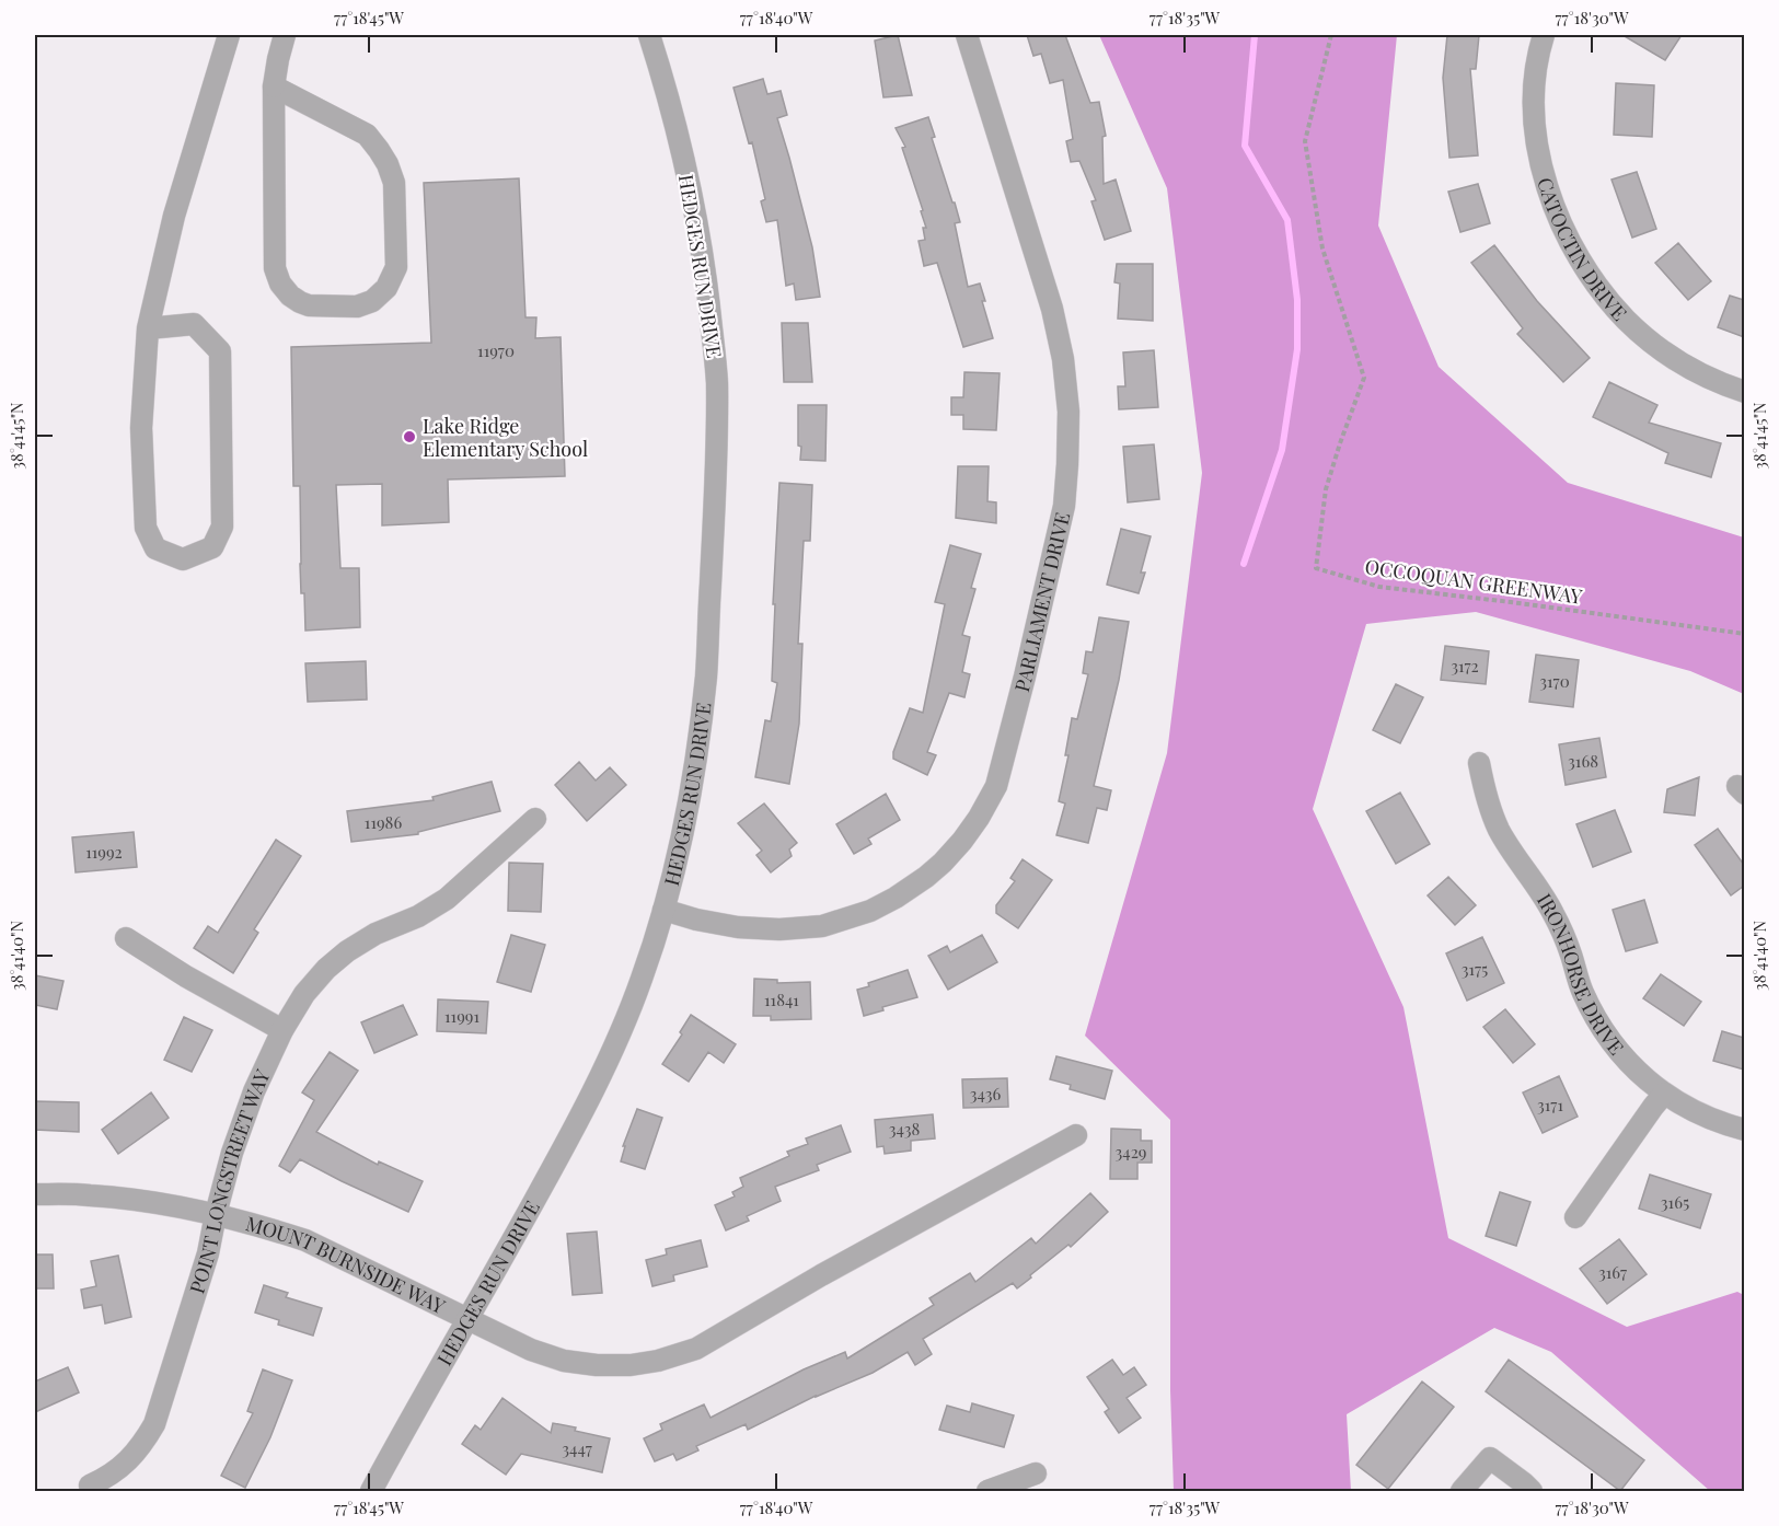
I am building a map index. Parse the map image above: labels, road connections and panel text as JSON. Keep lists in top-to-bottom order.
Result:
{
  "streets": {
    "street": [
      "CATOCTIN DRIVE",
      "HEDGES RUN DRIVE",
      "PARLIAMENT DRIVE",
      "IRONHORSE DRIVE",
      "POINT LONGSTREET WAY",
      "MOUNT BURNSIDE WAY"
    ],
    "path": ["OCCOQUAN GREENWAY"]
  },
  "crossings": [
    ["HEDGES RUN DRIVE", "PARLIAMENT DRIVE"],
    ["HEDGES RUN DRIVE", "MOUNT BURNSIDE WAY"],
    ["POINT LONGSTREET WAY", "MOUNT BURNSIDE WAY"]
  ],
  "places": ["Lake Ridge Elementary School"],
  "house_numbers": [
    "11970",
    "3172",
    "3170",
    "3168",
    "11986",
    "11992",
    "3175",
    "11841",
    "11991",
    "3436",
    "3171",
    "3438",
    "3429",
    "3165",
    "3167",
    "3447"
  ],
  "coordinates": [
    "77°18'45\"W",
    "77°18'40\"W",
    "77°18'35\"W",
    "77°18'30\"W",
    "38°41'45\"N",
    "38°41'40\"N"
  ]
}
